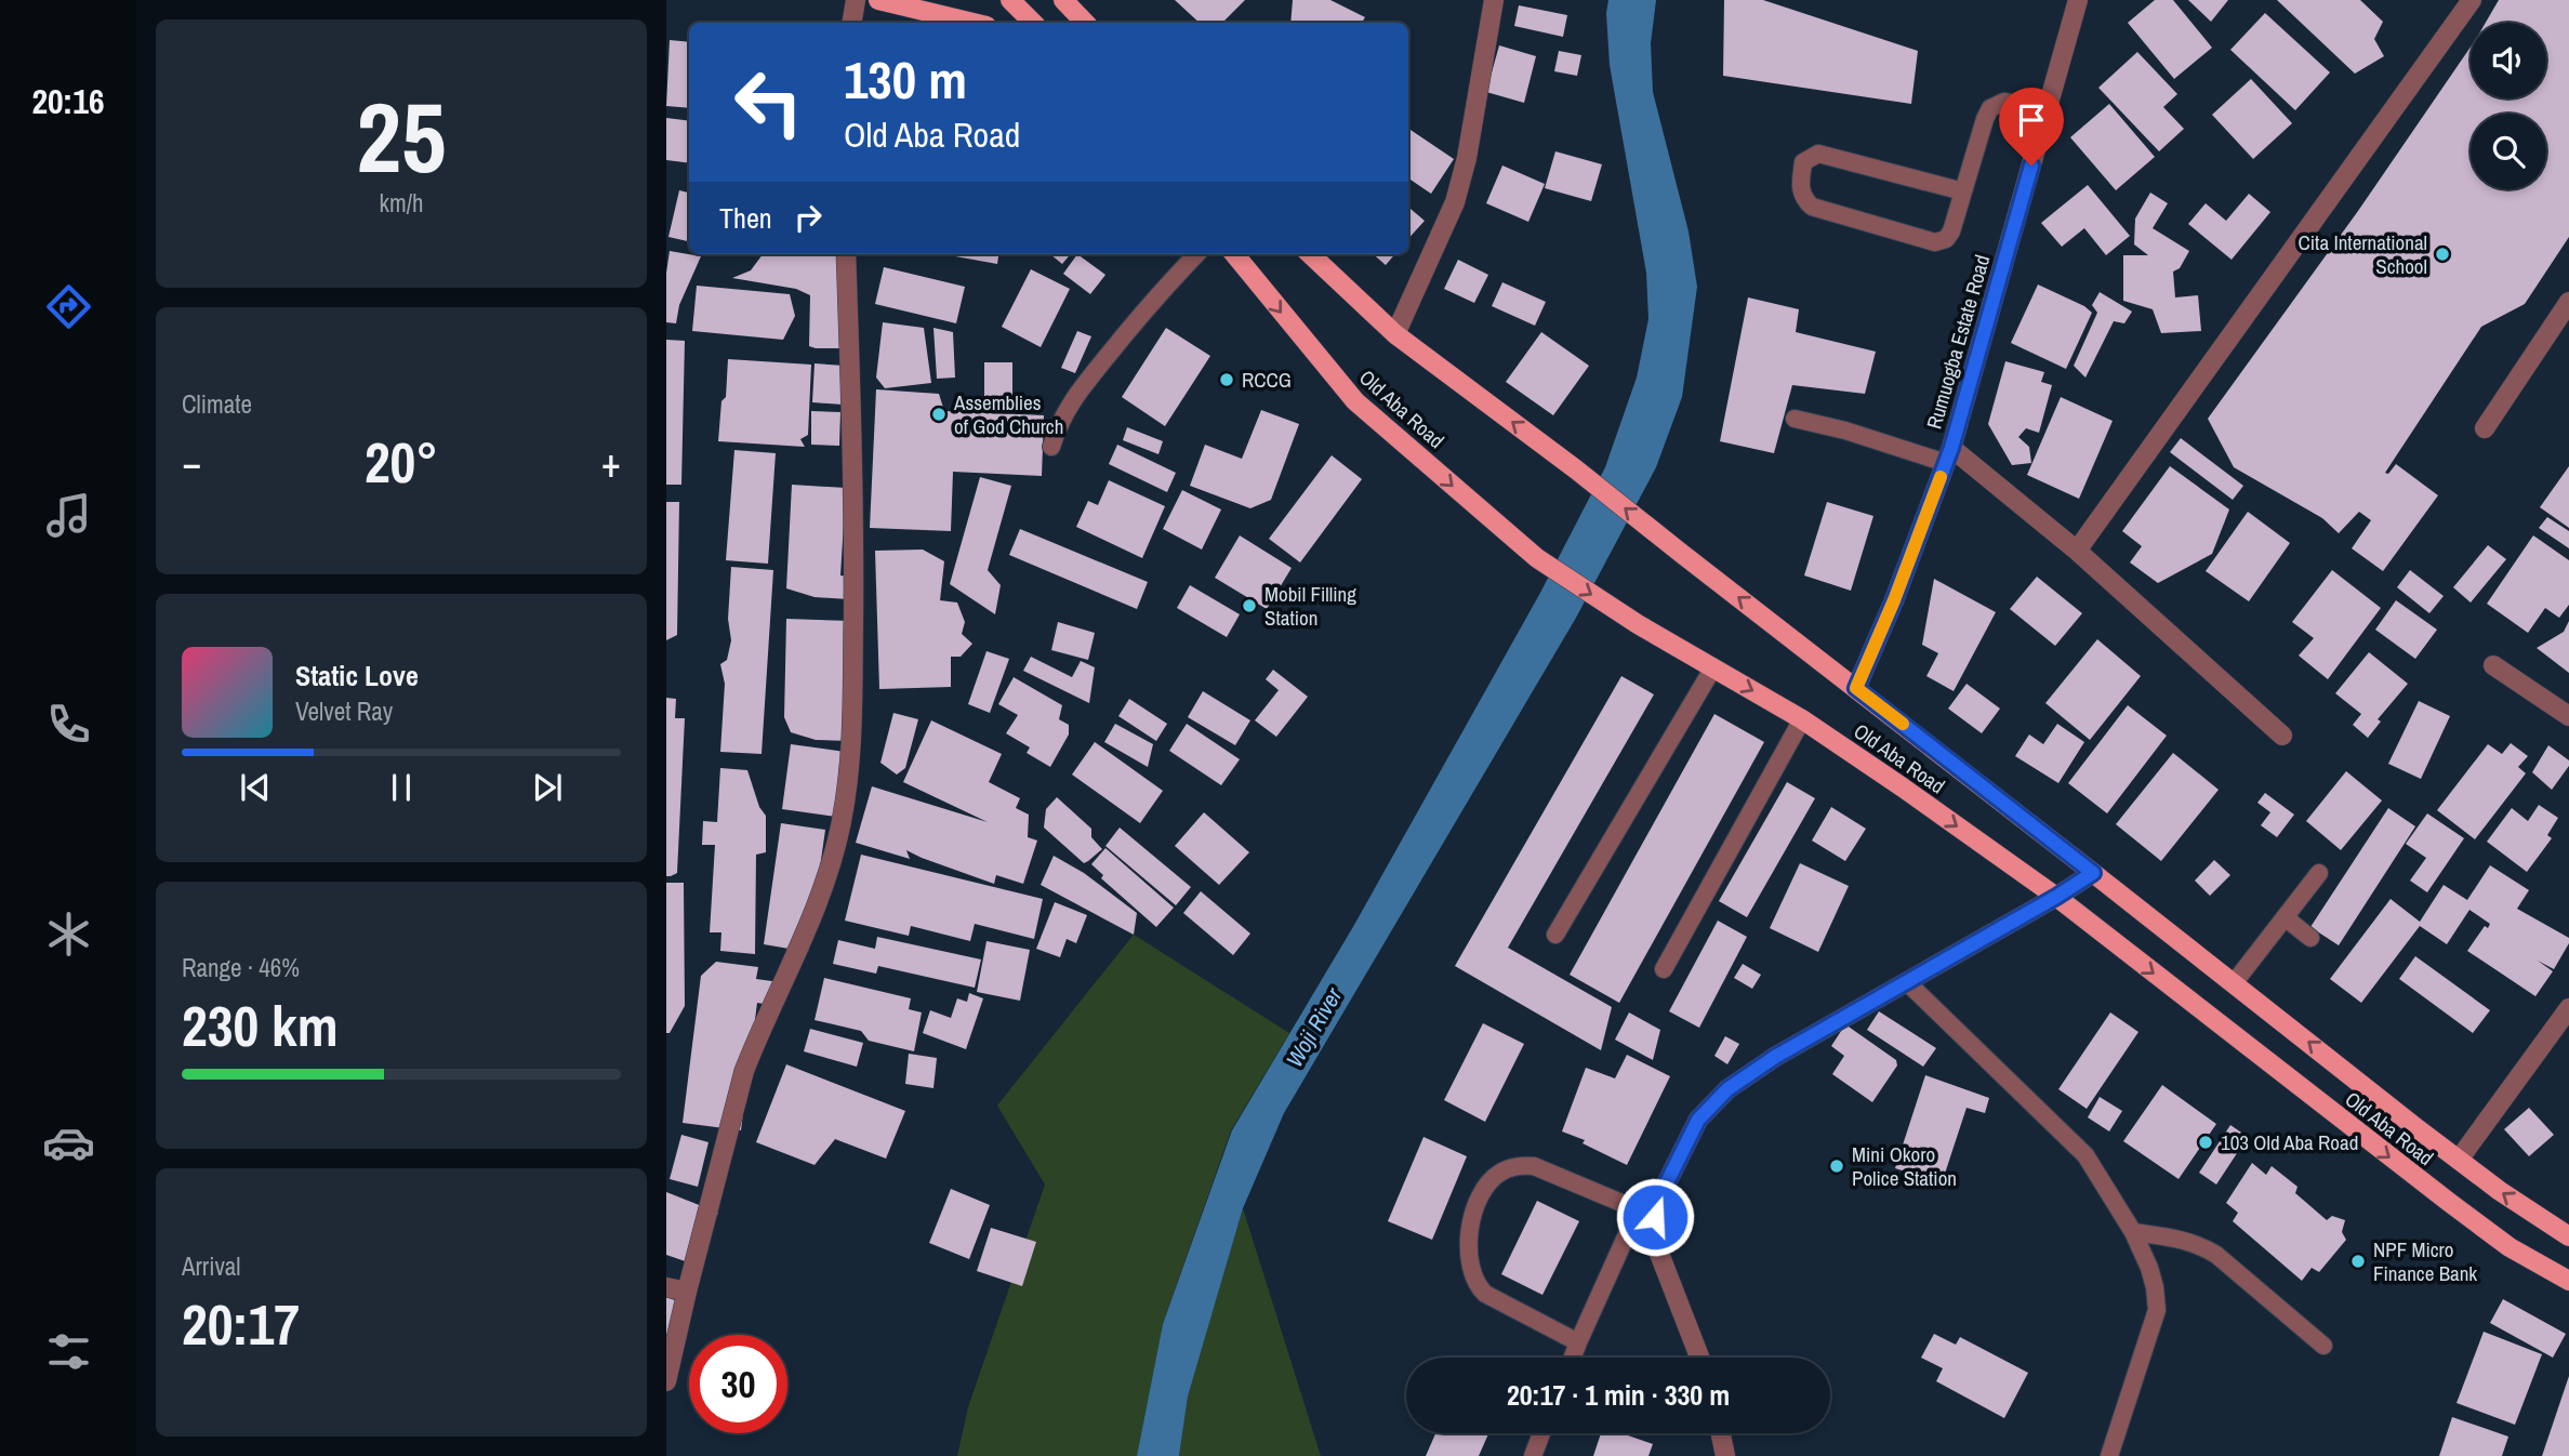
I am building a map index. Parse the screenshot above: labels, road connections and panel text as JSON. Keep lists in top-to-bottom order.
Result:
{
  "streets": {
    "main road": ["Old Aba Road"],
    "street": ["Rumuogba Estate Road"]
  },
  "crossings": [
    ["Rumuogba Estate Road", "Old Aba Road"]
  ],
  "water": ["Woji River"],
  "places": [
    "Cita International School",
    "RCCG",
    "Assemblies of God Church",
    "Mobil Filling Station",
    "103 Old Aba Road",
    "Mini Okoro Police Station",
    "NPF Micro Finance Bank"
  ],
  "page": {
    "tabs": "20:16",
    "tile": [
      ["25", "km/h"],
      "Climate",
      ["Range · 46%", "230 km"],
      ["Arrival", "20:17"]
    ],
    "turn": ["130 m", "Old Aba Road"],
    "then": "Then",
    "heat": ["−", "20°", "+"],
    "song": ["Static Love", "Velvet Ray"],
    "limit": "30",
    "trip": "20:17 · 1 min · 330 m"
  }
}
